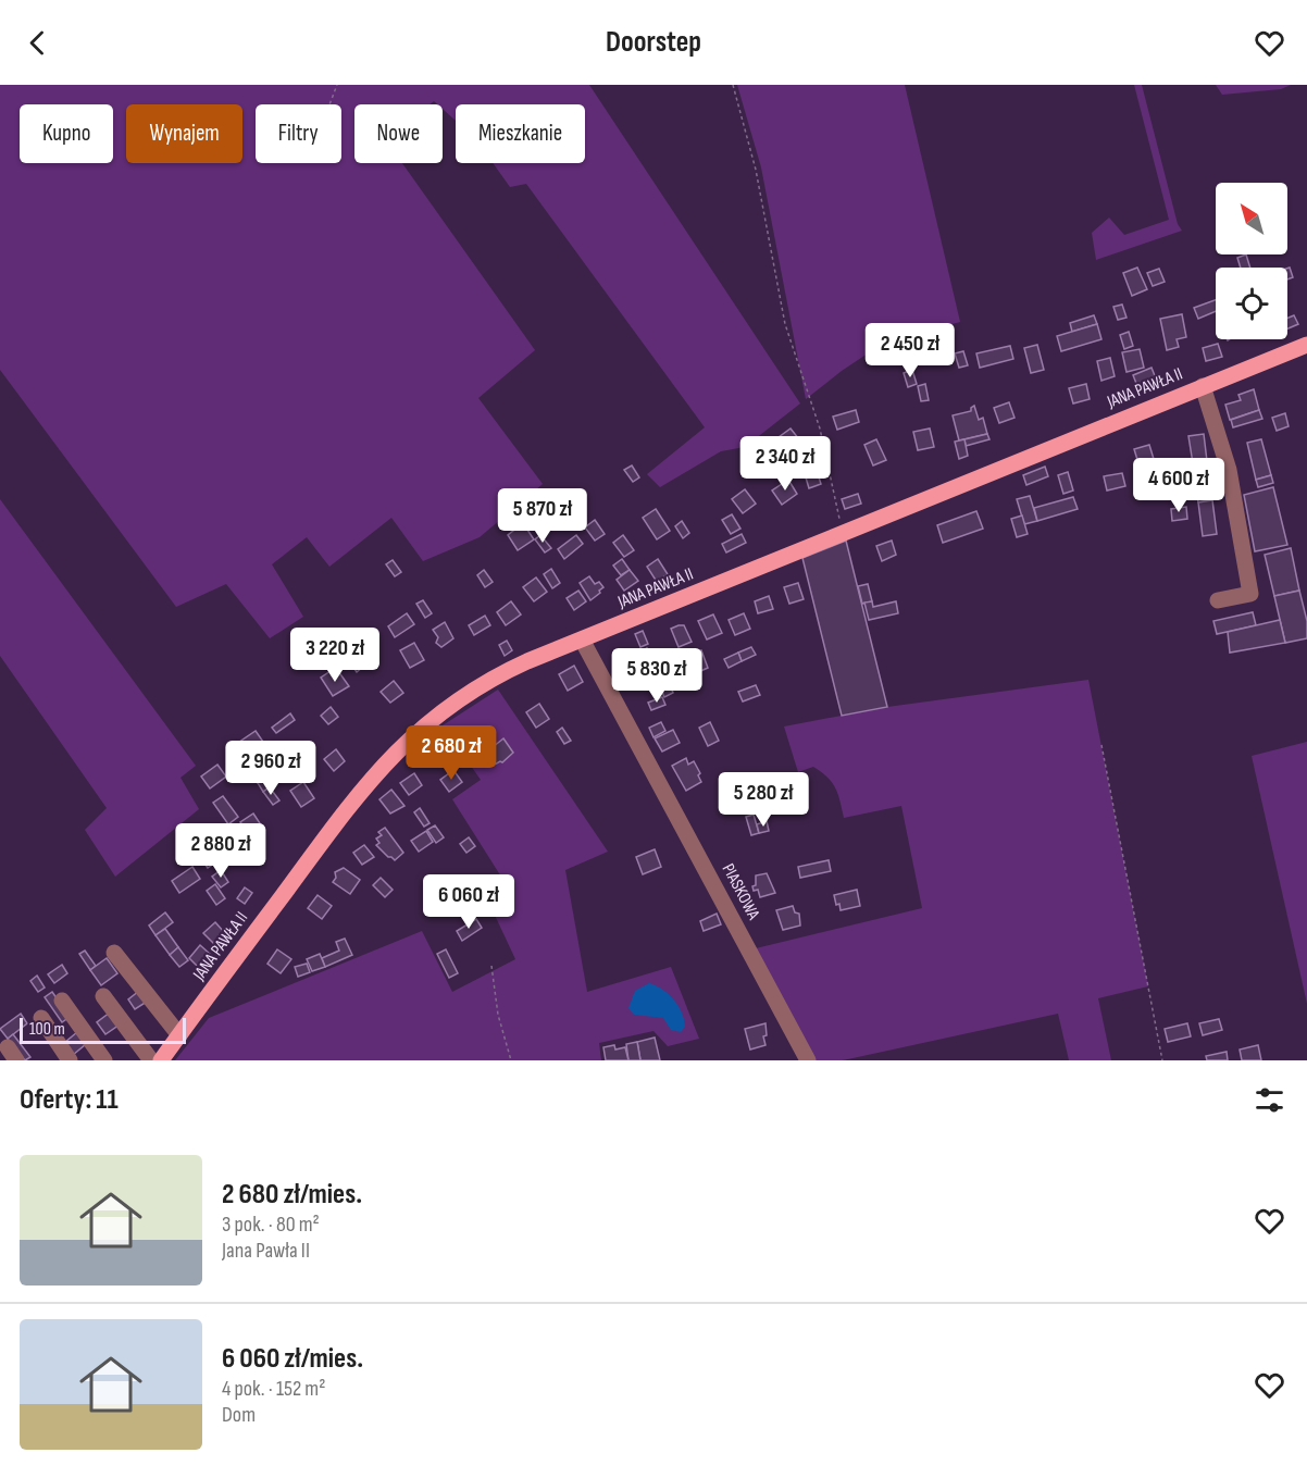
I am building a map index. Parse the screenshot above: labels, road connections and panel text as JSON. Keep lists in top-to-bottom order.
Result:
{
  "streets": {
    "main road": ["JANA PAWŁA II"],
    "street": ["PIASKOWA"]
  },
  "crossings": [
    ["JANA PAWŁA II", "PIASKOWA"]
  ],
  "scale_bar": "100 m",
  "north": "top left",
  "page": {
    "header": "Doorstep",
    "chip": [
      "Kupno",
      "Wynajem",
      "Filtry",
      "Nowe",
      "Mieszkanie"
    ],
    "price": [
      "2 450 zł",
      "2 340 zł",
      "4 600 zł",
      "5 870 zł",
      "3 220 zł",
      "5 830 zł",
      "2 680 zł",
      "2 960 zł",
      "5 280 zł",
      "2 880 zł",
      "6 060 zł"
    ],
    "scale": "100 m",
    "heading": "Oferty: 11",
    "list": [
      {
        "name": "2 680 zł/mies.",
        "note": "3 pok. · 80 m² · Jana Pawła II"
      },
      {
        "name": "6 060 zł/mies.",
        "note": "4 pok. · 152 m² · Dom"
      }
    ]
  }
}
